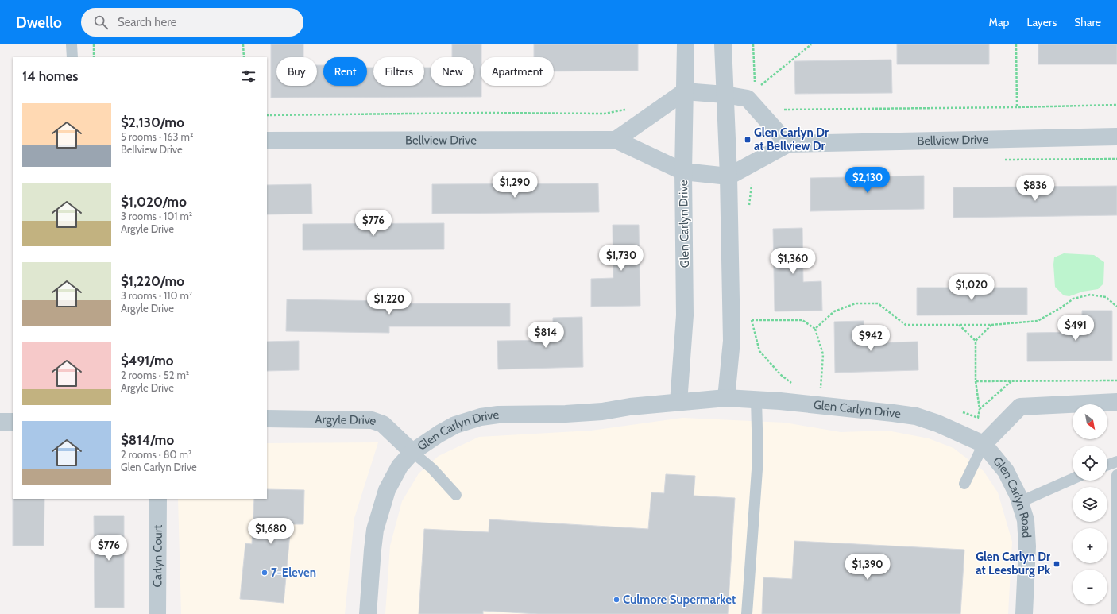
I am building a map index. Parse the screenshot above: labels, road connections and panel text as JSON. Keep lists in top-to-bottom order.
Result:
{
  "streets": {
    "street": [
      "Bellview Drive",
      "Glen Carlyn Drive",
      "Argyle Drive",
      "Glen Carlyn Road",
      "Carlyn Court"
    ]
  },
  "crossings": [
    ["Bellview Drive", "Glen Carlyn Drive"],
    ["Glen Carlyn Drive", "Argyle Drive"],
    ["Glen Carlyn Drive", "Glen Carlyn Road"]
  ],
  "places": {
    "transit": ["Glen Carlyn Dr at Bellview Dr", "Glen Carlyn Dr at Leesburg Pk"],
    "other": ["7-Eleven", "Culmore Supermarket"]
  },
  "north": "bottom right",
  "page": {
    "header": "Dwello",
    "search": "Search here",
    "nav": ["Map", "Layers", "Share"],
    "chip": [
      "Buy",
      "Rent",
      "Filters",
      "New",
      "Apartment"
    ],
    "heading": "14 homes",
    "list": [
      {
        "name": "$2,130/mo",
        "note": "5 rooms · 163 m² · Bellview Drive"
      },
      {
        "name": "$1,020/mo",
        "note": "3 rooms · 101 m² · Argyle Drive"
      },
      {
        "name": "$1,220/mo",
        "note": "3 rooms · 110 m² · Argyle Drive"
      },
      {
        "name": "$491/mo",
        "note": "2 rooms · 52 m² · Argyle Drive"
      },
      {
        "name": "$814/mo",
        "note": "2 rooms · 80 m² · Glen Carlyn Drive"
      }
    ],
    "price": [
      "$2,130",
      "$1,290",
      "$836",
      "$776",
      "$1,730",
      "$1,360",
      "$1,020",
      "$1,220",
      "$491",
      "$814",
      "$942",
      "$1,680",
      "$776",
      "$1,390"
    ],
    "map_buttons": ["+", "−"]
  }
}
